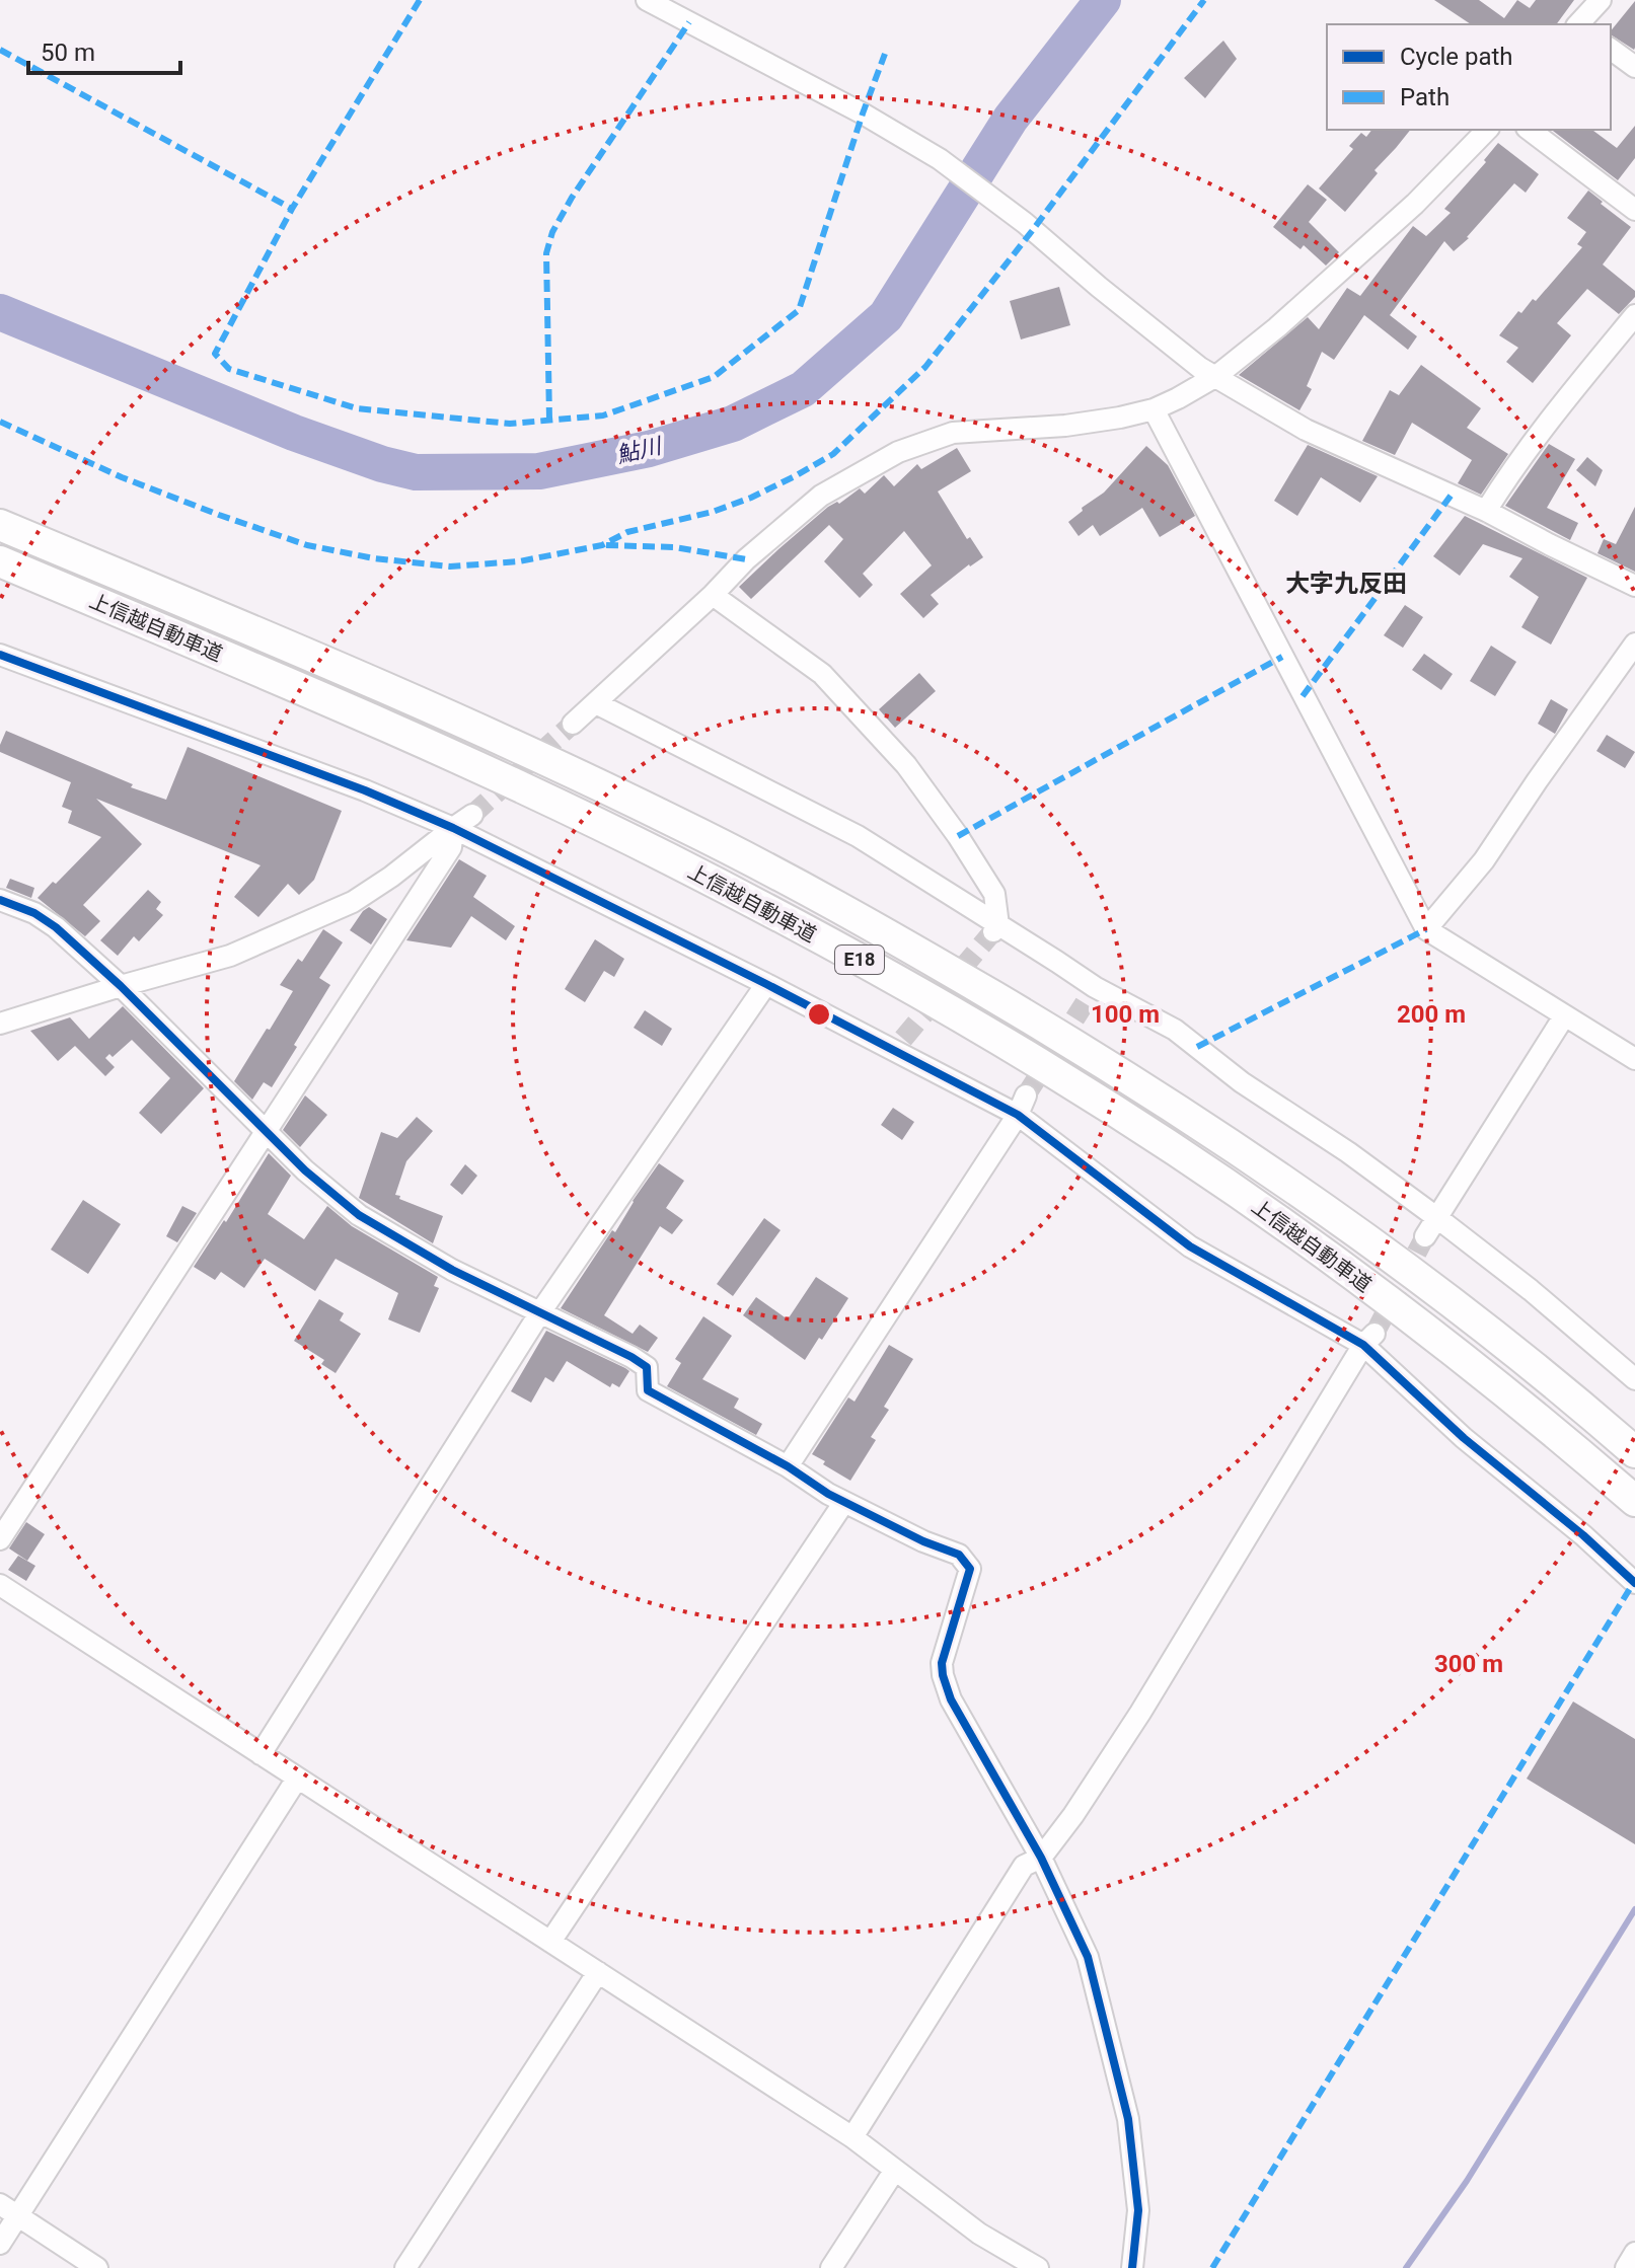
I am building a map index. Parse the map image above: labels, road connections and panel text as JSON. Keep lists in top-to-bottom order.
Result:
{
  "streets": {
    "highway": ["上信越自動車道", "E18"]
  },
  "districts": ["大字九反田"],
  "water": ["鮎川"],
  "legend": ["Cycle path", "Path"],
  "scale_bar": "50 m",
  "rings": ["100 m", "200 m", "300 m"]
}
